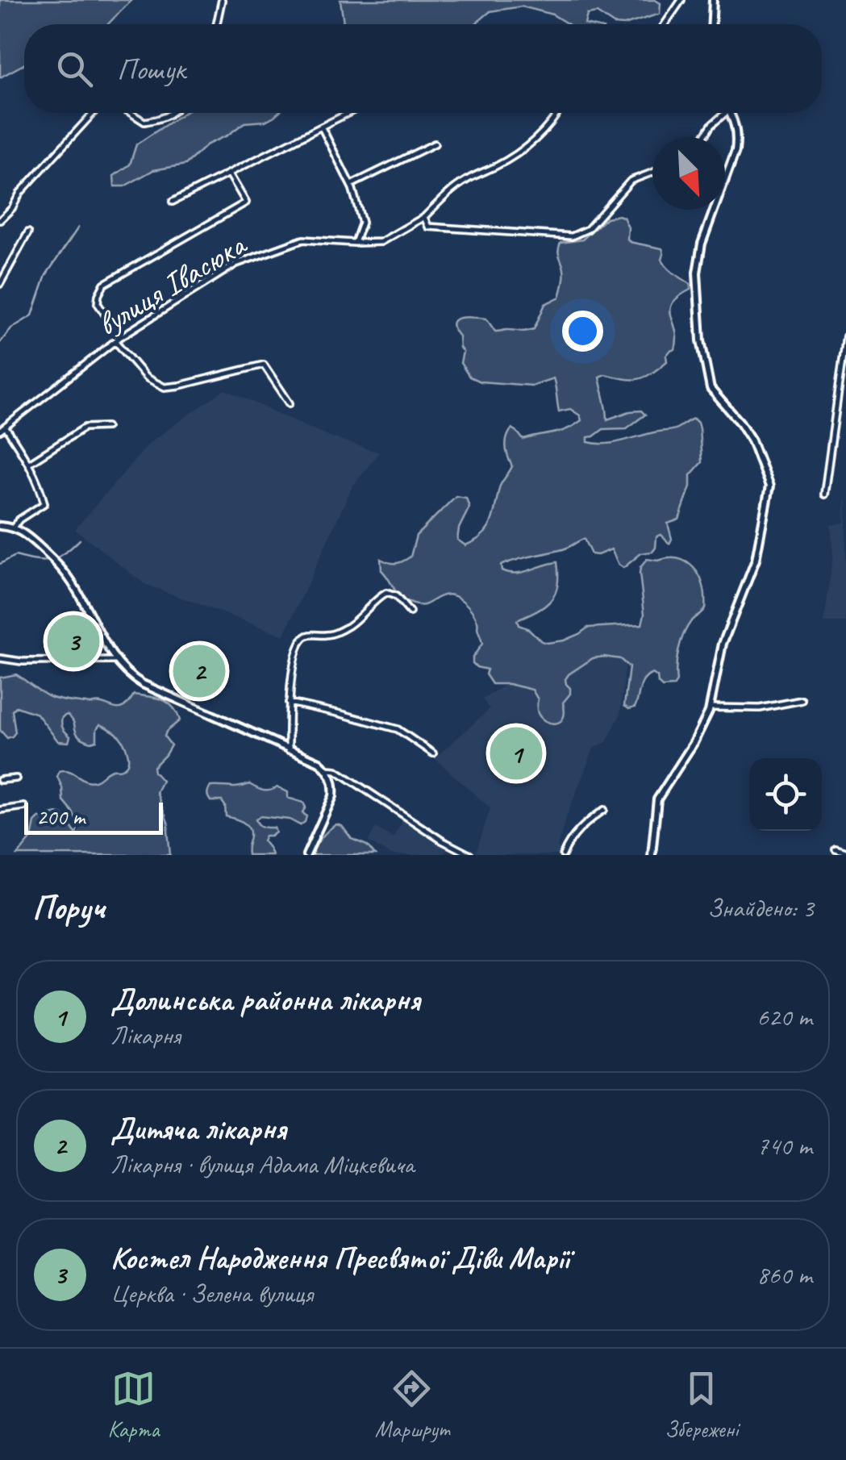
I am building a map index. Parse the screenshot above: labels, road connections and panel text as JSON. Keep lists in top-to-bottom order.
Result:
{
  "streets": {
    "street": ["вулиця Івасюка"]
  },
  "scale_bar": "200 m",
  "north": "bottom right",
  "page": {
    "search": "Пошук",
    "pins": ["3", "2", "1"],
    "scale": "200 m",
    "heading": ["Поруч", "Знайдено: 3"],
    "list": [
      {
        "mark": "1",
        "name": "Долинська районна лікарня",
        "note": "Лікарня",
        "value": "620 m"
      },
      {
        "mark": "2",
        "name": "Дитяча лікарня",
        "note": "Лікарня · вулиця Адама Міцкевича",
        "value": "740 m"
      },
      {
        "mark": "3",
        "name": "Костел Народження Пресвятої Діви Марії",
        "note": "Церква · Зелена вулиця",
        "value": "860 m"
      }
    ],
    "nav": ["Карта", "Маршрут", "Збережені"]
  }
}
